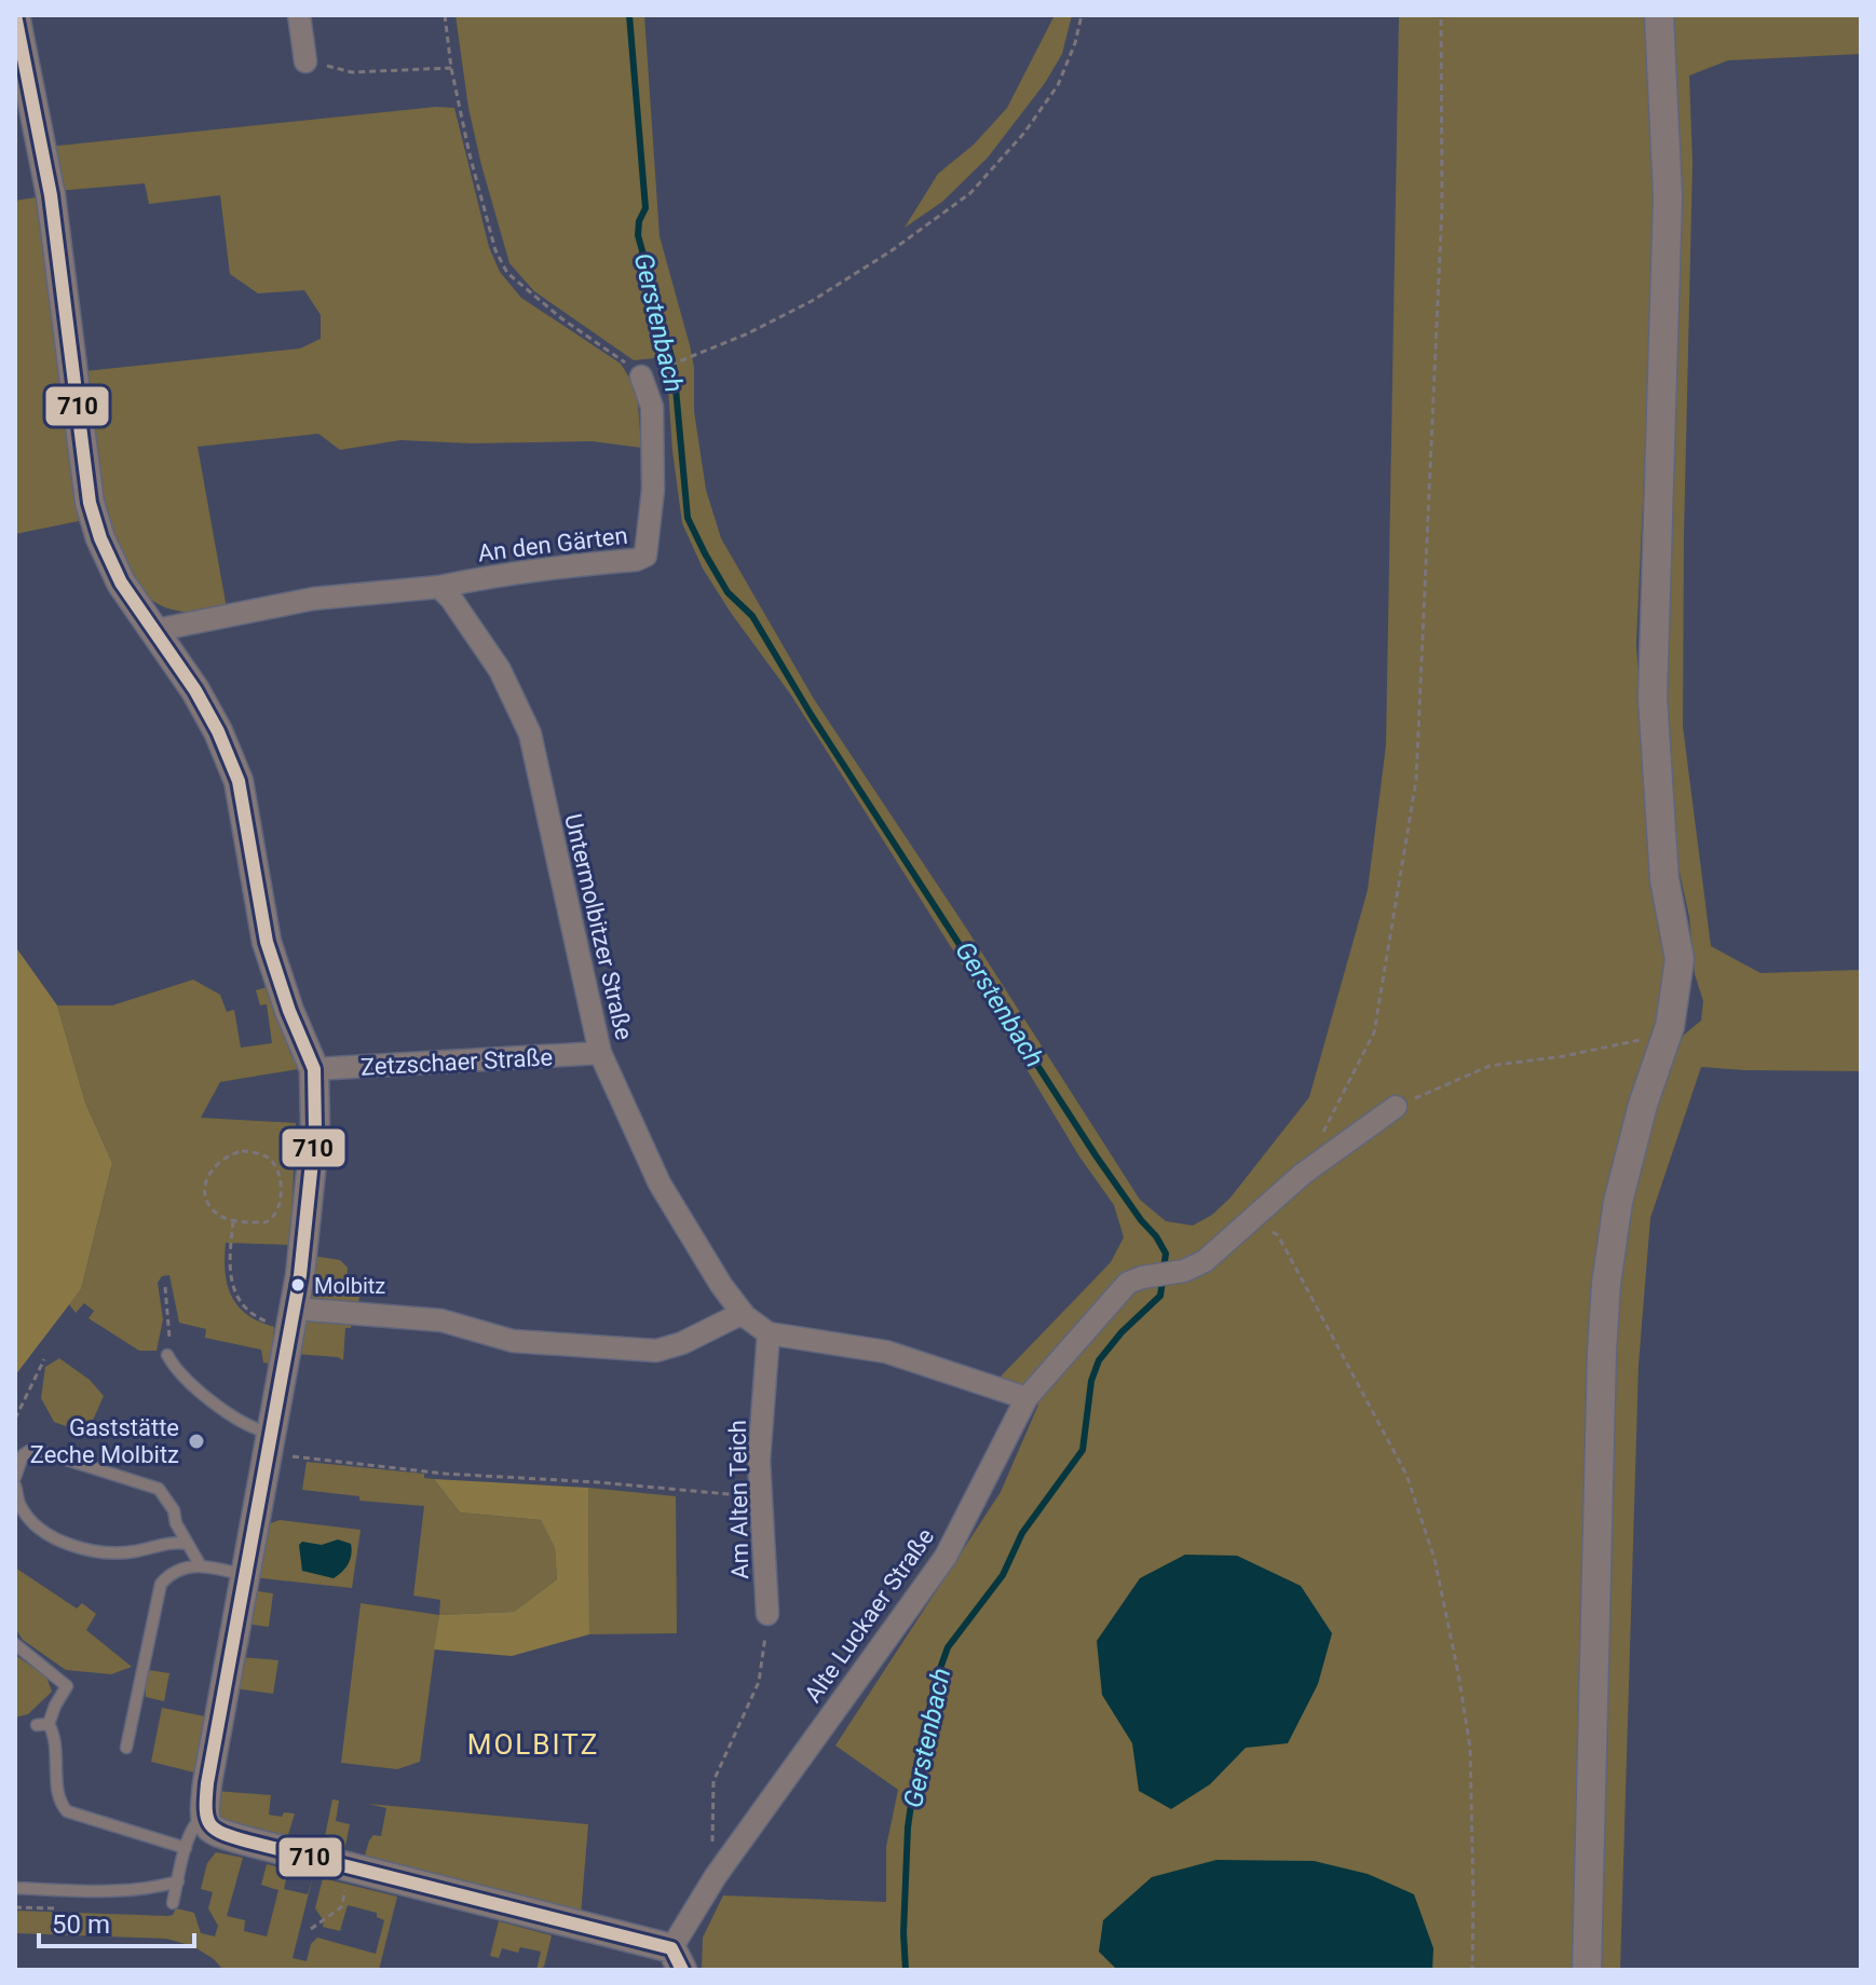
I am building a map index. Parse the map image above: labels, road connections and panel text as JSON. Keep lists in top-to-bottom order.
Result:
{
  "streets": {
    "street": [
      "An den Gärten",
      "Untermolbitzer Straße",
      "Zetzschaer Straße",
      "Am Alten Teich",
      "Alte Luckaer Straße"
    ]
  },
  "crossings": [
    ["An den Gärten", "Untermolbitzer Straße"],
    ["Untermolbitzer Straße", "Zetzschaer Straße"],
    ["Untermolbitzer Straße", "Am Alten Teich"],
    ["Untermolbitzer Straße", "Alte Luckaer Straße"]
  ],
  "districts": ["MOLBITZ"],
  "water": ["Gerstenbach"],
  "places": ["Molbitz", "Gaststätte Zeche Molbitz"],
  "lines": ["transit line 710"],
  "scale_bar": "50 m"
}
